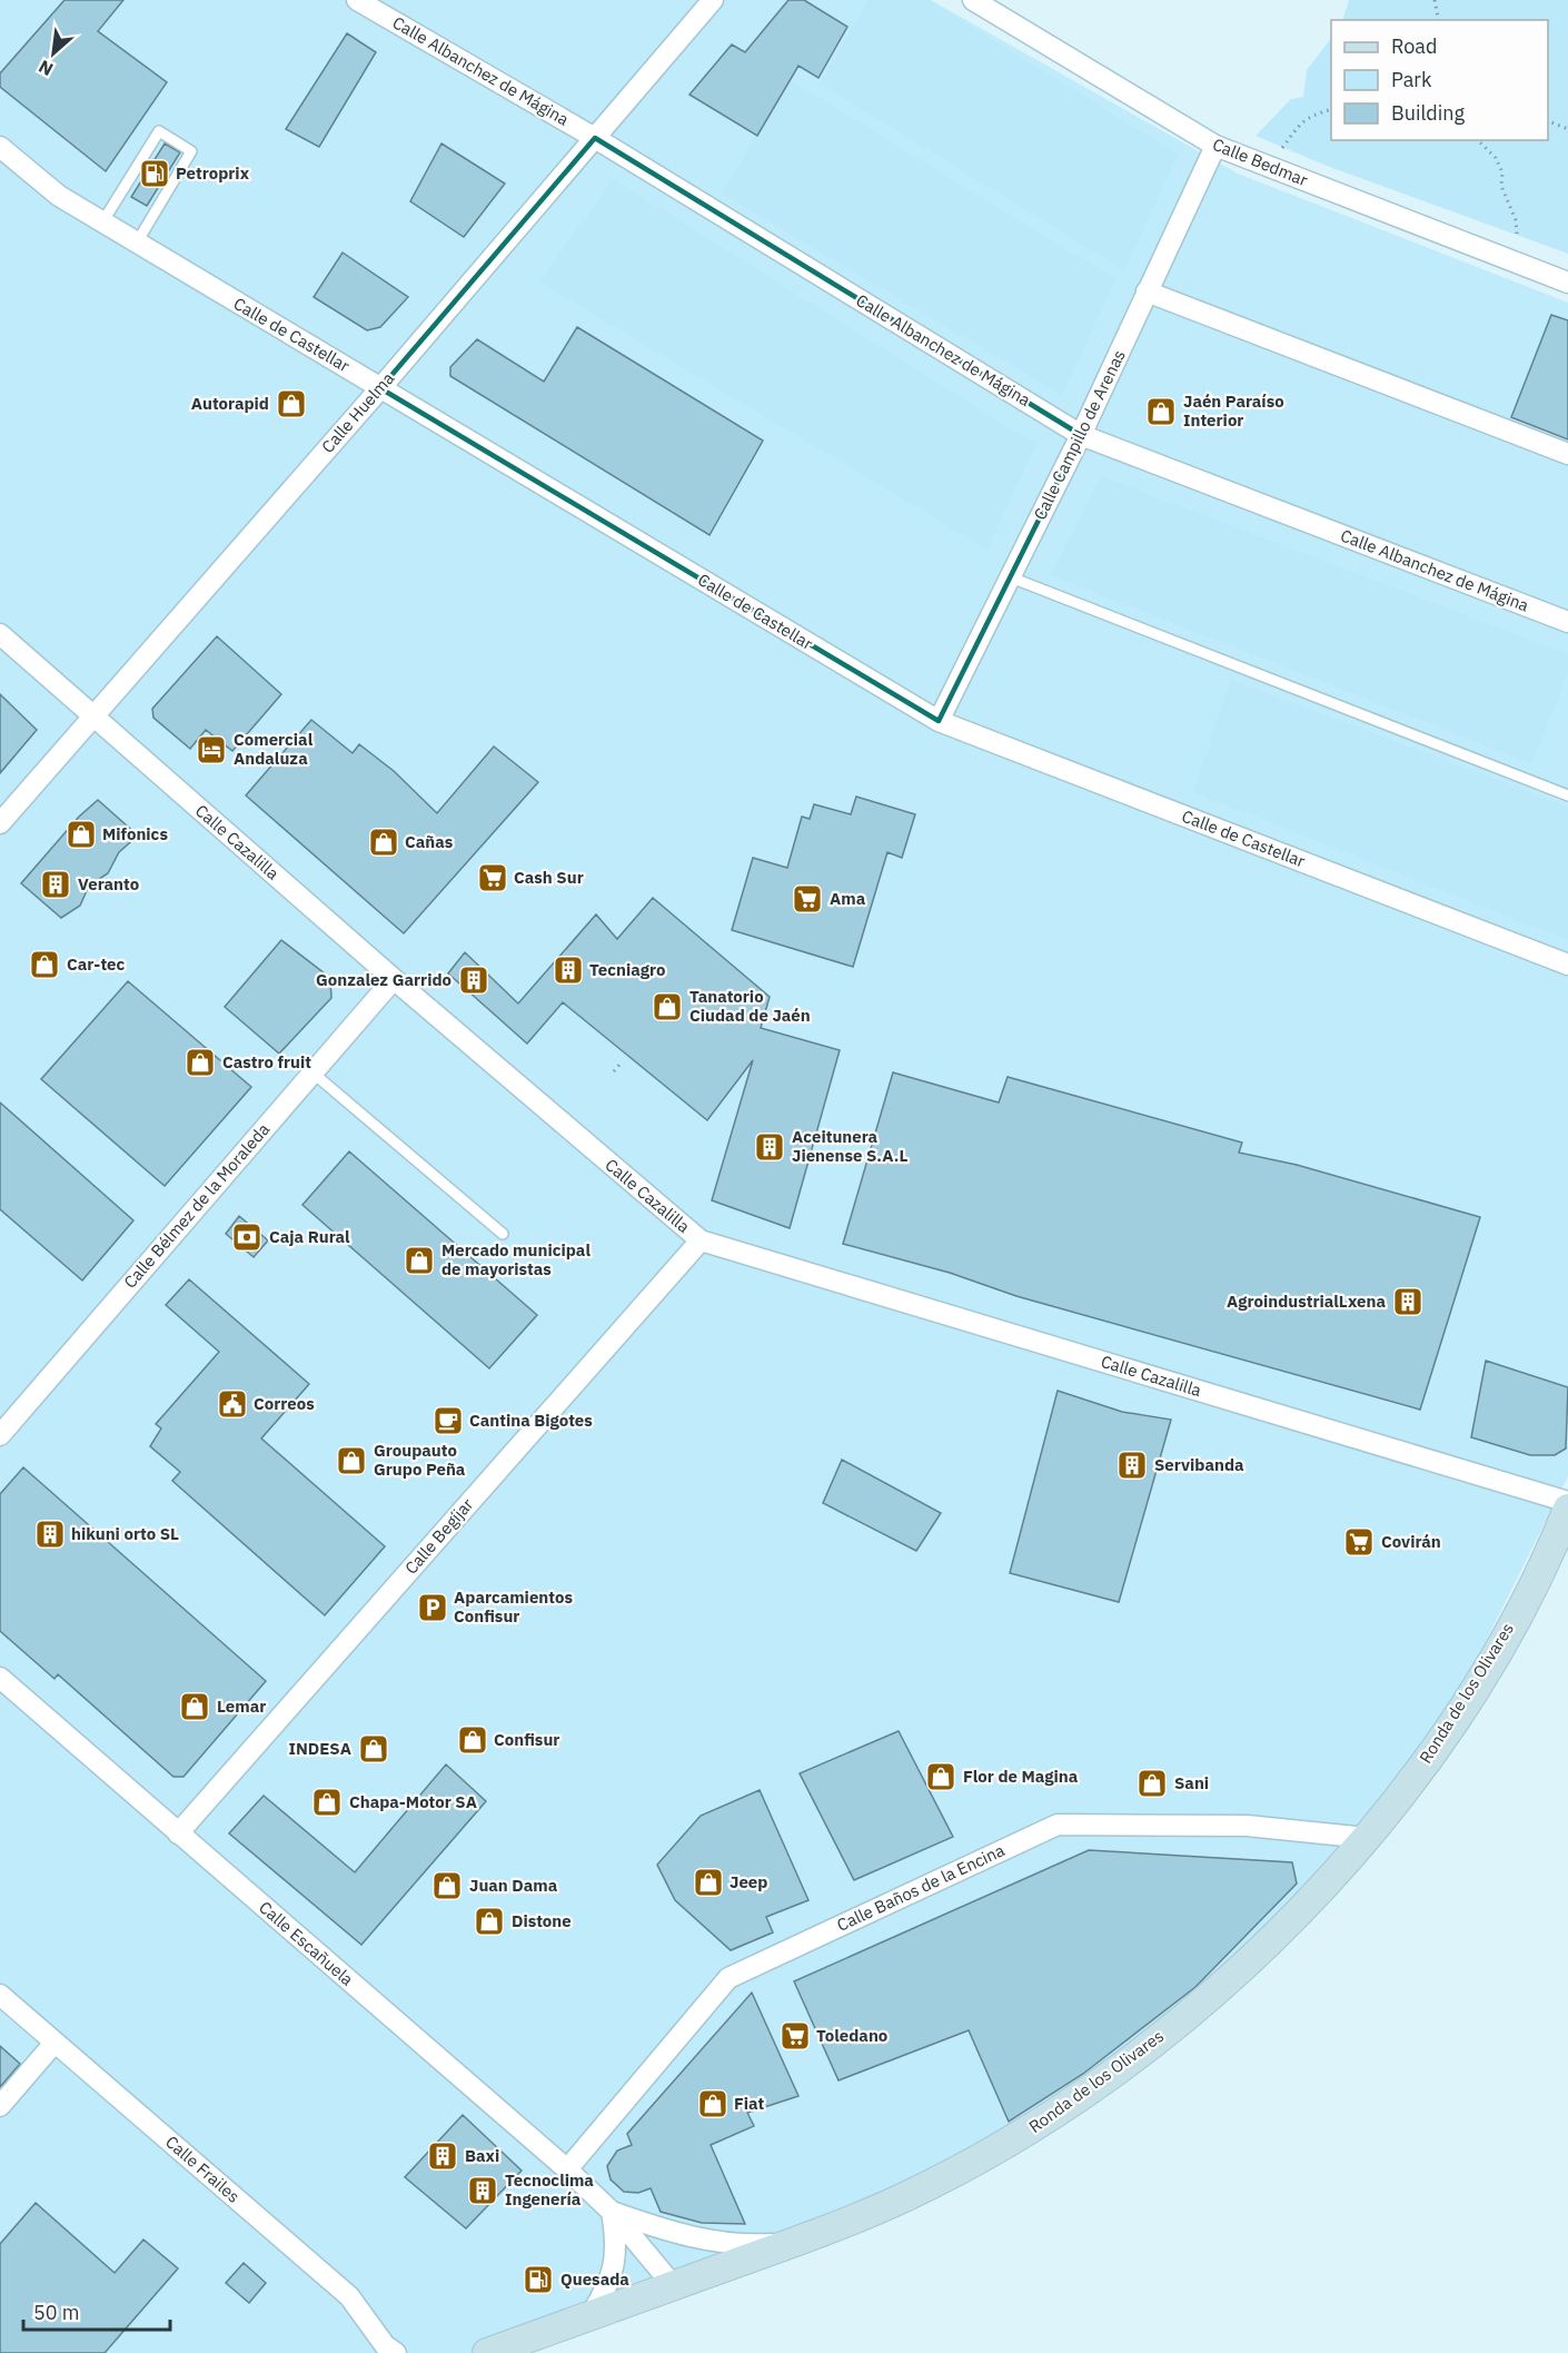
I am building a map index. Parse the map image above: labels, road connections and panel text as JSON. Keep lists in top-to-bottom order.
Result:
{
  "streets": {
    "main road": ["Ronda de los Olivares"],
    "street": [
      "Calle Albanchez de Mágina",
      "Calle Bedmar",
      "Calle de Castellar",
      "Calle Huelma",
      "Calle Campillo de Arenas",
      "Calle Cazalilla",
      "Calle Bélmez de la Moraleda",
      "Calle Begíjar",
      "Calle Baños de la Encina",
      "Calle Escañuela",
      "Calle Frailes"
    ]
  },
  "crossings": [
    ["Calle Albanchez de Mágina", "Calle Huelma"],
    ["Calle Albanchez de Mágina", "Calle Campillo de Arenas"],
    ["Calle Bedmar", "Calle Campillo de Arenas"],
    ["Calle de Castellar", "Calle Huelma"],
    ["Calle de Castellar", "Calle Campillo de Arenas"],
    ["Calle Huelma", "Calle Cazalilla"],
    ["Calle Cazalilla", "Calle Bélmez de la Moraleda"],
    ["Calle Cazalilla", "Calle Begíjar"],
    ["Calle Begíjar", "Calle Escañuela"],
    ["Ronda de los Olivares", "Calle Baños de la Encina"],
    ["Ronda de los Olivares", "Calle Escañuela"],
    ["Calle Baños de la Encina", "Calle Escañuela"]
  ],
  "places": {
    "fuel station": ["Petroprix", "Quesada"],
    "shop": [
      "Autorapid",
      "Jaén Paraíso Interior",
      "Mifonics",
      "Cañas",
      "Car-tec",
      "Tanatorio Ciudad de Jaén",
      "Castro fruit",
      "Mercado municipal de mayoristas",
      "Groupauto Grupo Peña",
      "Lemar",
      "Confisur",
      "INDESA",
      "Flor de Magina",
      "Sani",
      "Chapa-Motor SA",
      "Jeep",
      "Juan Dama",
      "Distone",
      "Fiat"
    ],
    "hotel": ["Comercial Andaluza"],
    "supermarket": [
      "Cash Sur",
      "Ama",
      "Covirán",
      "Toledano"
    ],
    "building": [
      "Veranto",
      "Tecniagro",
      "Gonzalez Garrido",
      "Aceitunera Jienense S.A.L",
      "AgroindustrialLxena",
      "Servibanda",
      "hikuni orto SL",
      "Baxi",
      "Tecnoclima Ingenería"
    ],
    "bank": ["Caja Rural"],
    "public building": ["Correos"],
    "cafe": ["Cantina Bigotes"],
    "parking": ["Aparcamientos Confisur"]
  },
  "legend": ["Road", "Park", "Building"],
  "scale_bar": "50 m",
  "north": "bottom left"
}
